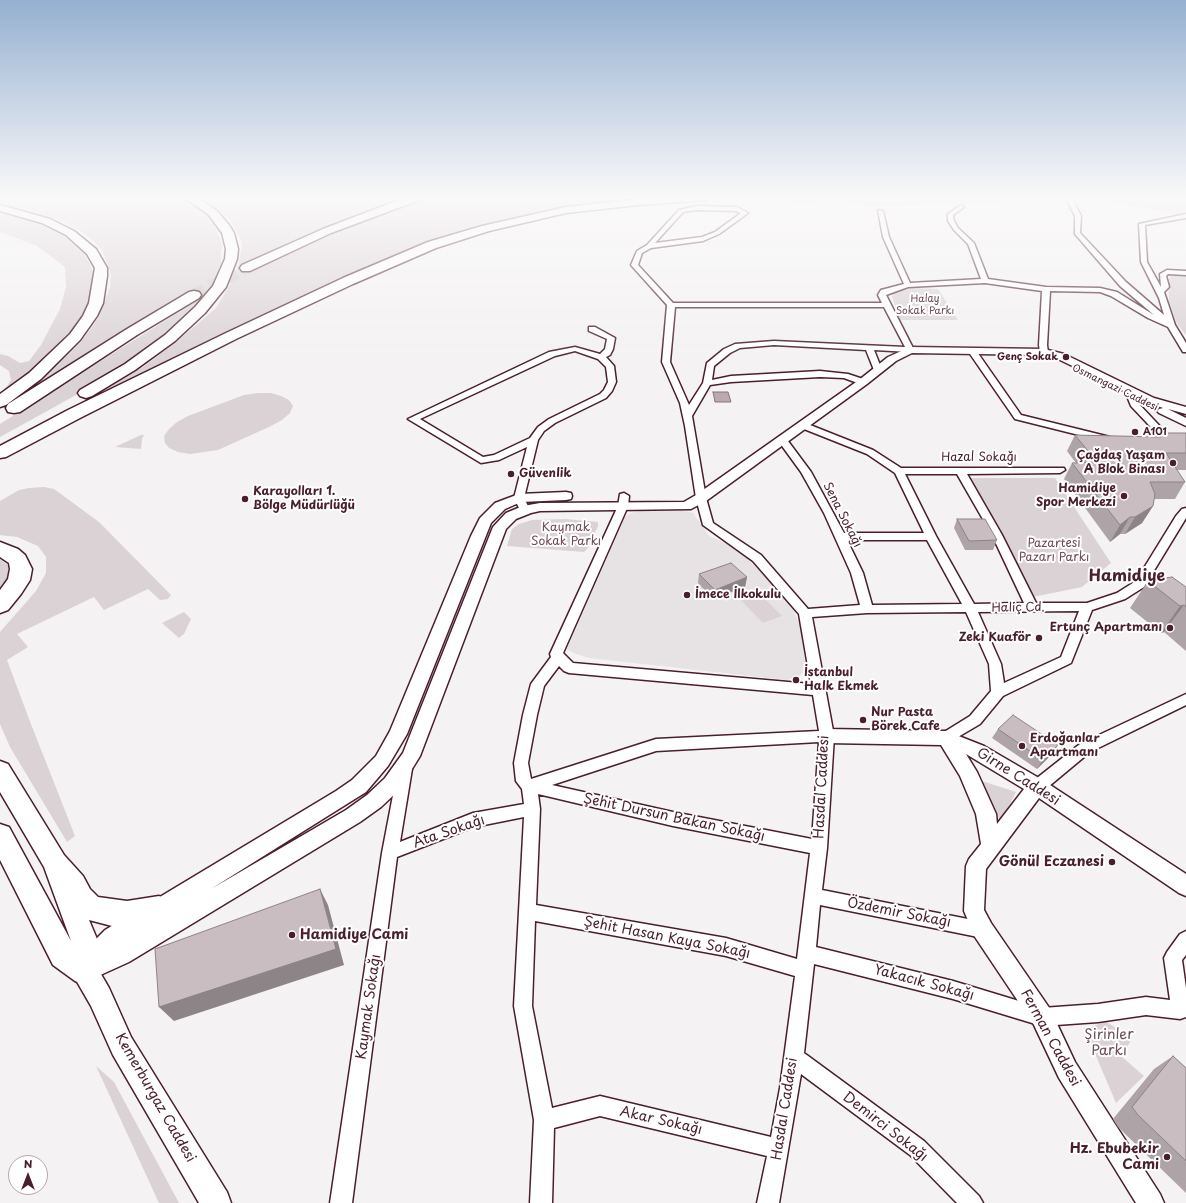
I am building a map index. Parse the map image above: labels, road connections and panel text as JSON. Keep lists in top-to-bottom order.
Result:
{
  "streets": {
    "main road": ["Kemerburgaz Caddesi"],
    "street": [
      "Osmangazi Caddesi",
      "Hazal Sokağı",
      "Sena Sokağı",
      "Haliç Cd.",
      "Girne Caddesi",
      "Hasdal Caddesi",
      "Şehit Dursun Bakan Sokağı",
      "Ata Sokağı",
      "Özdemir Sokağı",
      "Şehit Hasan Kaya Sokağı",
      "Yakacık Sokağı",
      "Kaymak Sokağı",
      "Ferman Caddesi",
      "Akar Sokağı",
      "Demirci Sokağı"
    ]
  },
  "crossings": [
    ["Sena Sokağı", "Haliç Cd."],
    ["Haliç Cd.", "Hasdal Caddesi"],
    ["Girne Caddesi", "Hasdal Caddesi"],
    ["Girne Caddesi", "Ferman Caddesi"],
    ["Hasdal Caddesi", "Şehit Dursun Bakan Sokağı"],
    ["Hasdal Caddesi", "Özdemir Sokağı"],
    ["Hasdal Caddesi", "Şehit Hasan Kaya Sokağı"],
    ["Hasdal Caddesi", "Yakacık Sokağı"],
    ["Hasdal Caddesi", "Akar Sokağı"],
    ["Hasdal Caddesi", "Demirci Sokağı"],
    ["Ata Sokağı", "Kaymak Sokağı"],
    ["Özdemir Sokağı", "Ferman Caddesi"],
    ["Şehit Hasan Kaya Sokağı", "Yakacık Sokağı"],
    ["Yakacık Sokağı", "Ferman Caddesi"]
  ],
  "districts": ["Hamidiye"],
  "parks": [
    "Halay Sokak Parkı",
    "Kaymak Sokak Parkı",
    "Pazartesi Pazarı Parkı",
    "Şirinler Parkı"
  ],
  "places": [
    "Genç Sokak",
    "A101",
    "Çağdaş Yaşam A Blok Binası",
    "Güvenlik",
    "Hamidiye Spor Merkezi",
    "Karayolları 1. Bölge Müdürlüğü",
    "İmece İlkokulu",
    "Ertunç Apartmanı",
    "Zeki Kuaför",
    "İstanbul Halk Ekmek",
    "Nur Pasta Börek Cafe",
    "Erdoğanlar Apartmanı",
    "Gönül Eczanesi",
    "Hamidiye Cami",
    "Hz. Ebubekir Cami"
  ],
  "north": "top"
}
